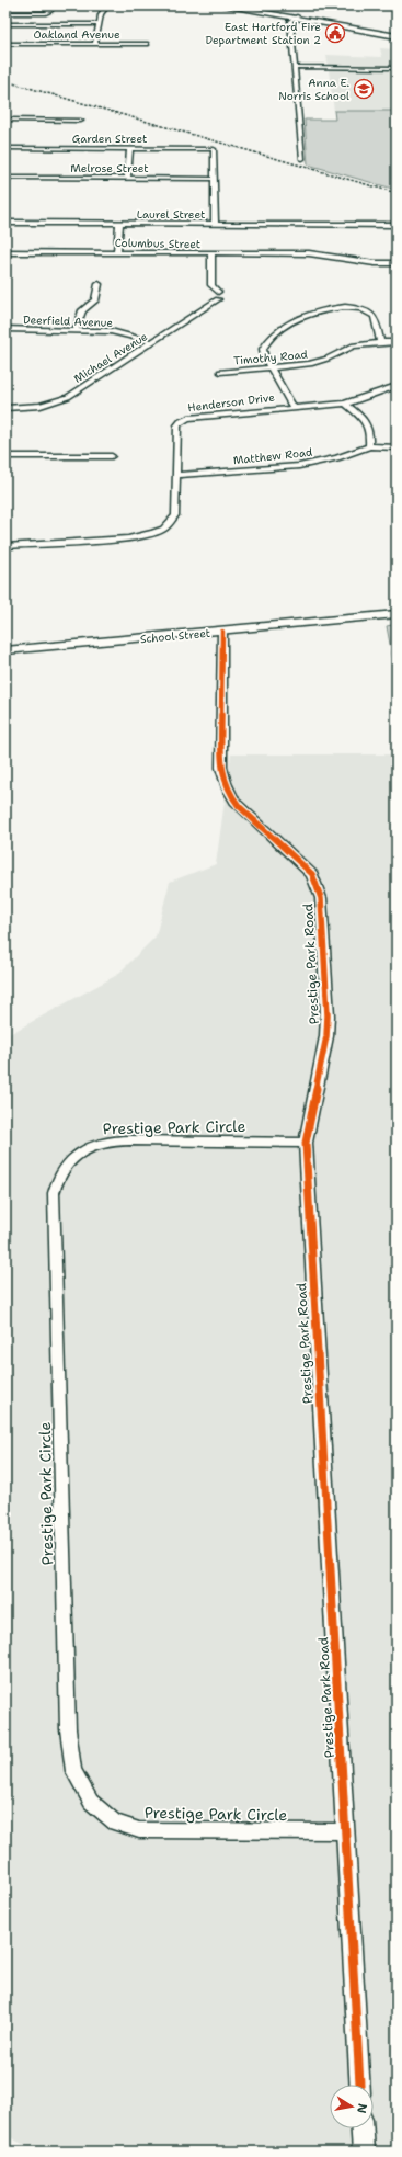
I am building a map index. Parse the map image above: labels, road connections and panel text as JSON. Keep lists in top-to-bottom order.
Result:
{
  "streets": {
    "main road": ["School Street"],
    "street": [
      "Oakland Avenue",
      "Garden Street",
      "Melrose Street",
      "Laurel Street",
      "Columbus Street",
      "Deerfield Avenue",
      "Michael Avenue",
      "Timothy Road",
      "Henderson Drive",
      "Matthew Road",
      "Prestige Park Road",
      "Prestige Park Circle"
    ]
  },
  "crossings": [
    ["Garden Street", "Melrose Street"],
    ["Deerfield Avenue", "Michael Avenue"],
    ["Henderson Drive", "Matthew Road"],
    ["School Street", "Prestige Park Road"],
    ["Prestige Park Road", "Prestige Park Circle"]
  ],
  "places": {
    "public building": ["East Hartford Fire Department Station 2"],
    "school or university": ["Anna E. Norris School"]
  },
  "north": "right"
}
